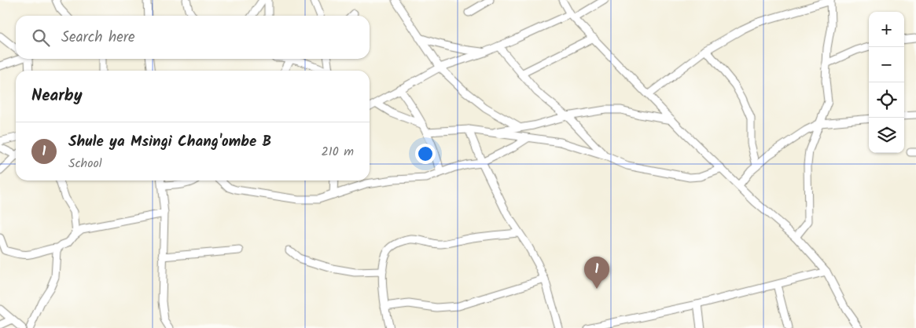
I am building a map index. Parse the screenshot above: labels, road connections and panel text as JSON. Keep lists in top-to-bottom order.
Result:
{
  "page": {
    "map_buttons": ["+", "−"],
    "search": "Search here",
    "heading": "Nearby",
    "list": [
      {
        "mark": "1",
        "name": "Shule ya Msingi Chang'ombe B",
        "note": "School",
        "value": "210 m"
      }
    ],
    "pins": "1"
  }
}
